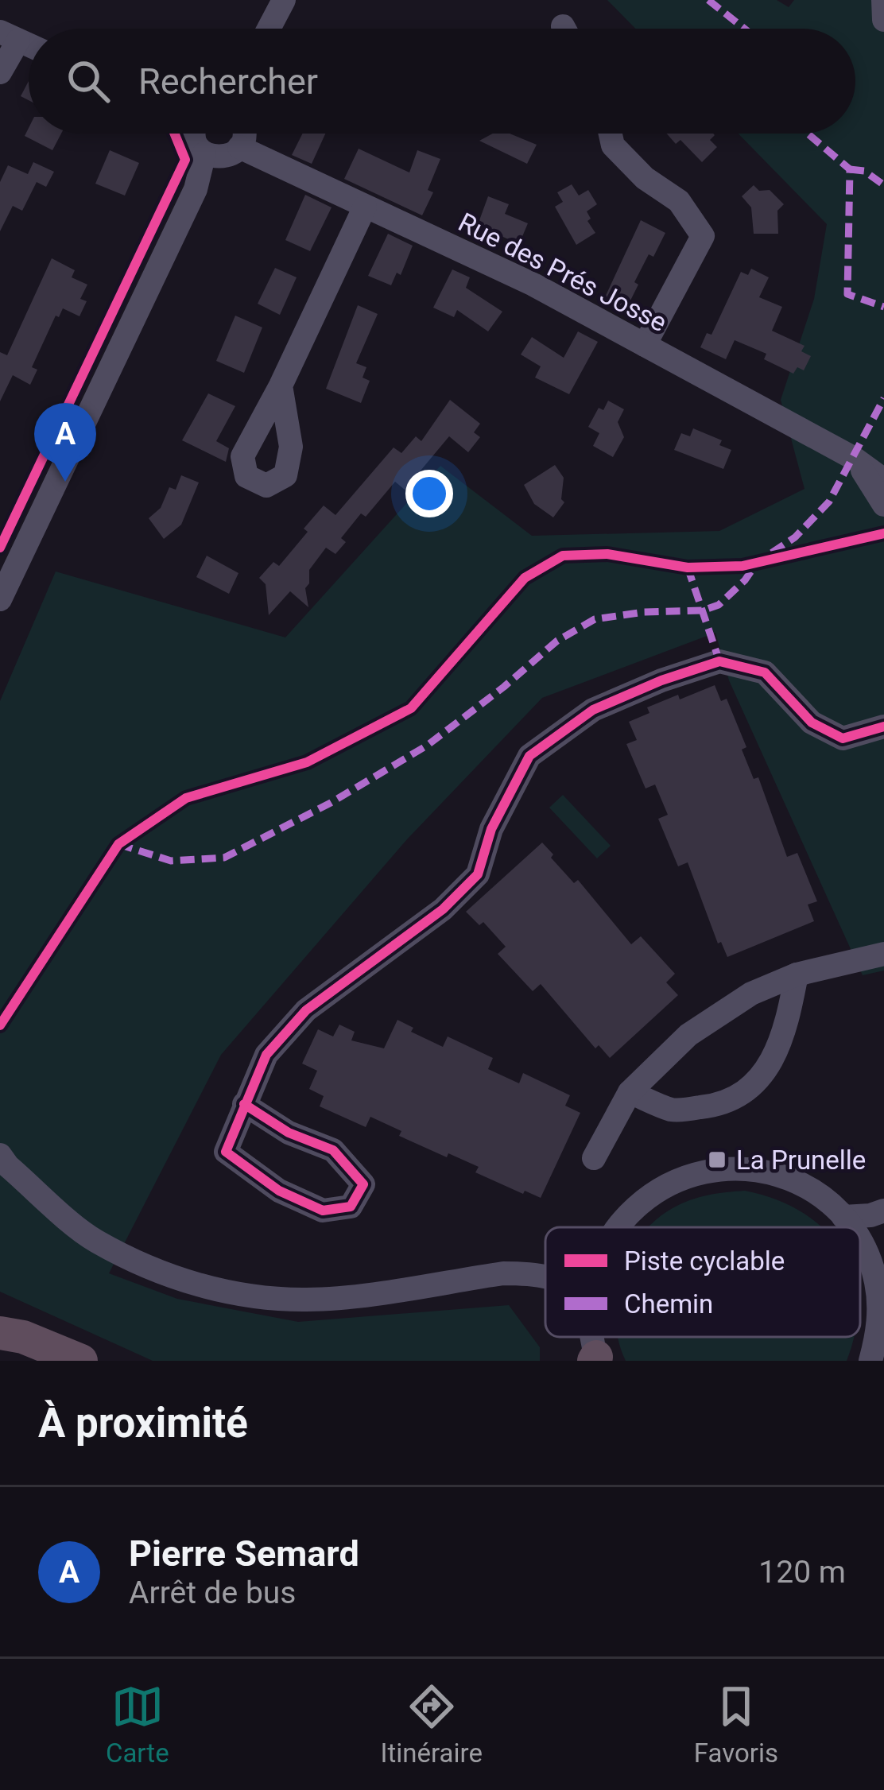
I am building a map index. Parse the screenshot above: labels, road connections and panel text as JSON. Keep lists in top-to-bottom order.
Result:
{
  "streets": {
    "street": ["Rue des Prés Josse"]
  },
  "places": {
    "transit": ["La Prunelle"]
  },
  "legend": ["Piste cyclable", "Chemin"],
  "page": {
    "search": "Rechercher",
    "pins": "A",
    "heading": "À proximité",
    "list": [
      {
        "mark": "A",
        "name": "Pierre Semard",
        "note": "Arrêt de bus",
        "value": "120 m"
      }
    ],
    "nav": ["Carte", "Itinéraire", "Favoris"]
  }
}
